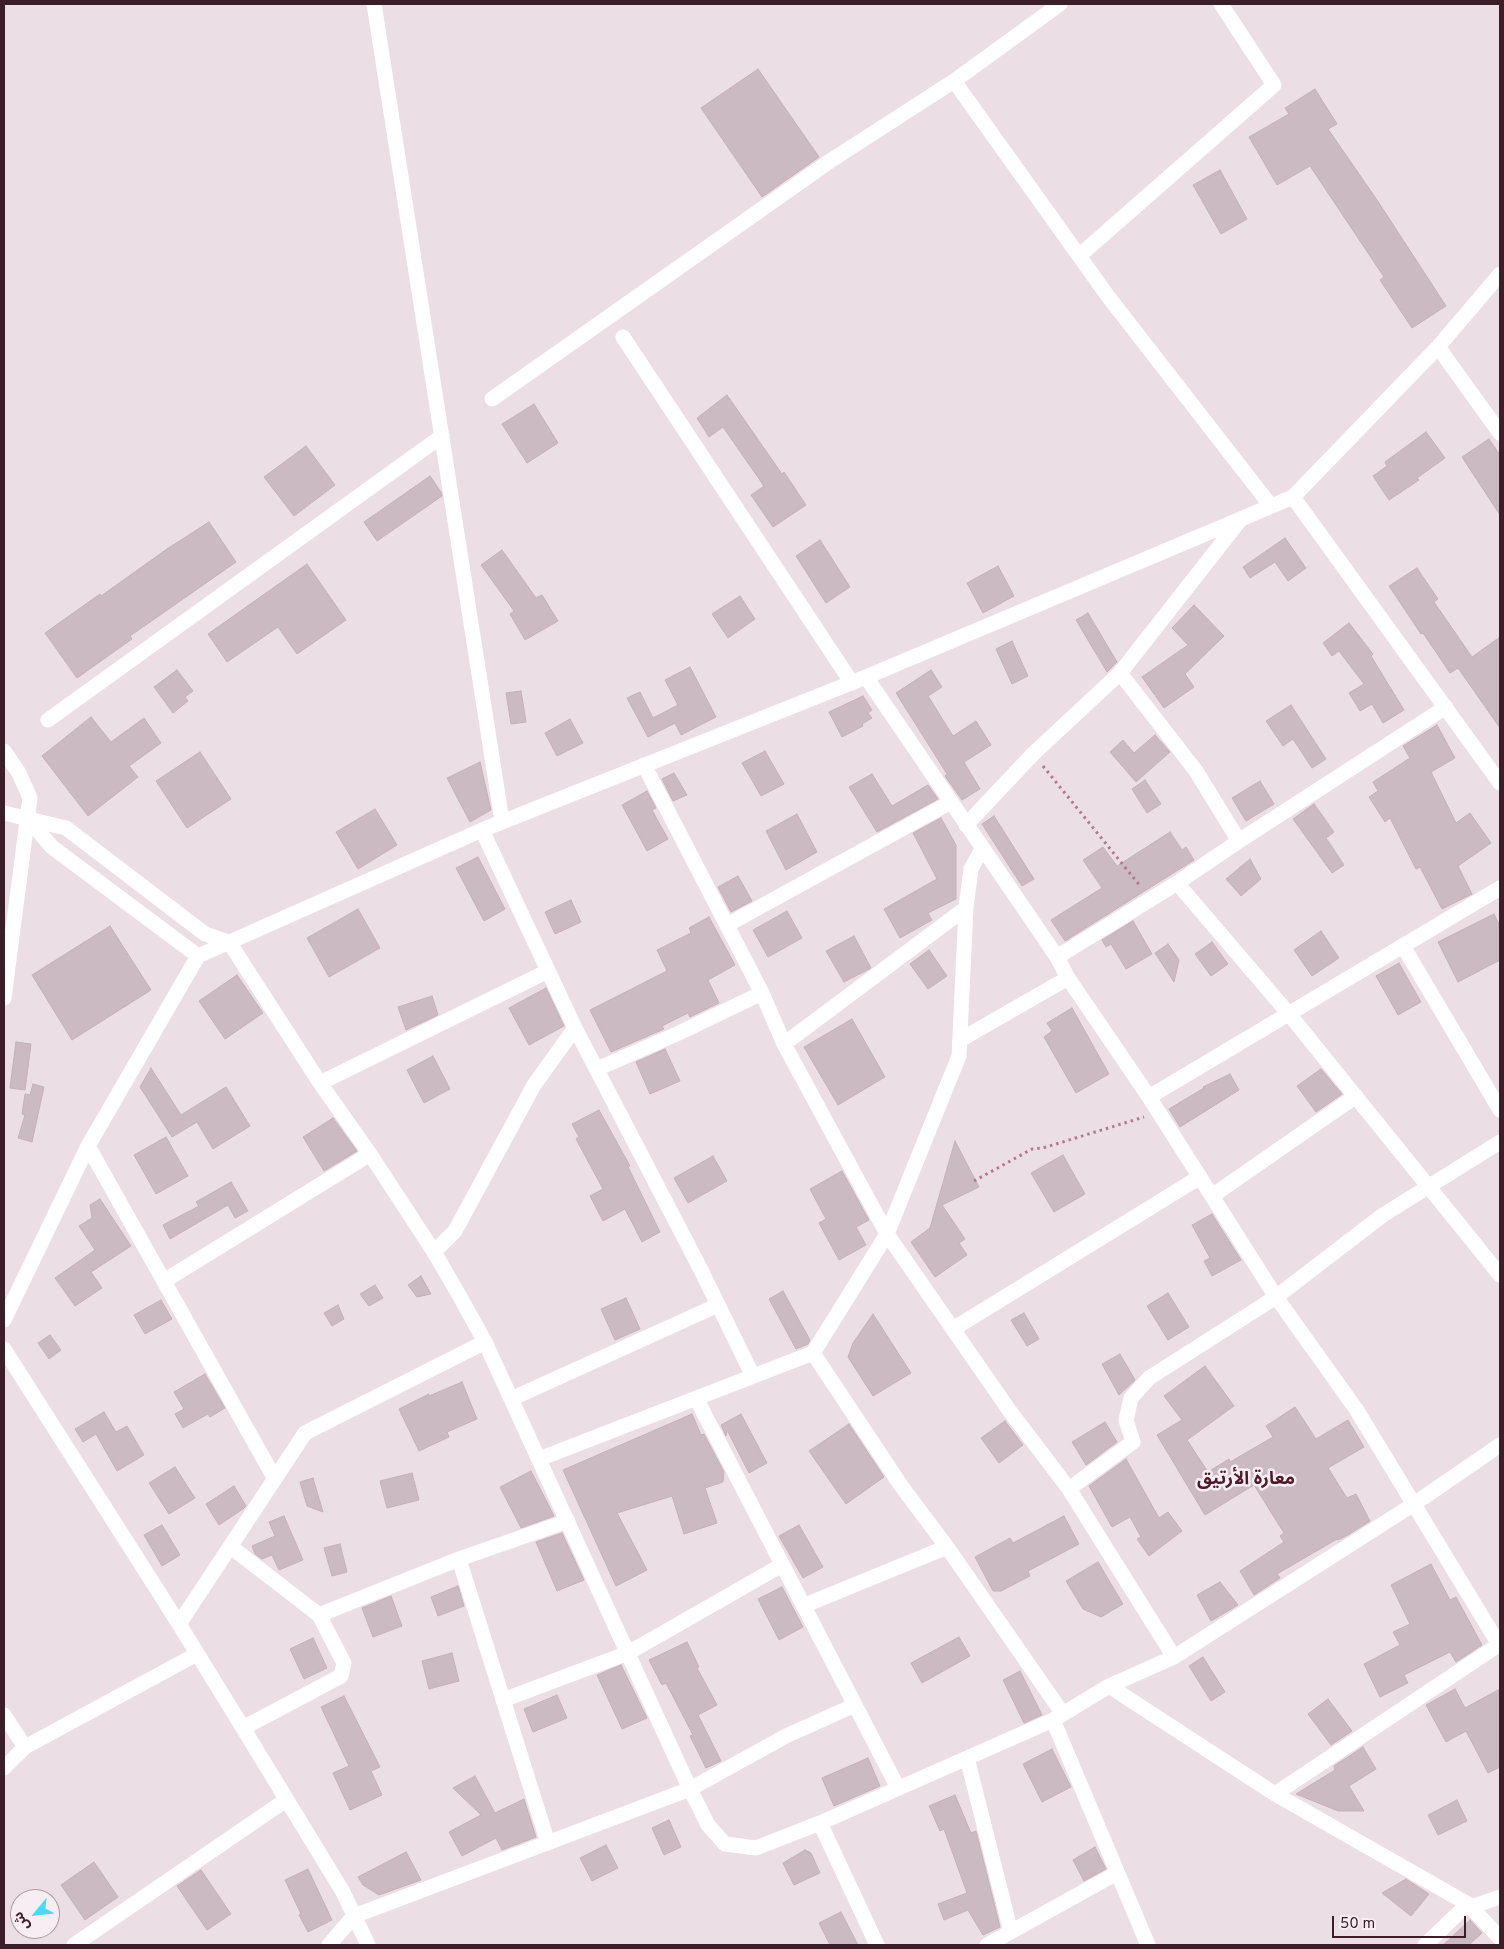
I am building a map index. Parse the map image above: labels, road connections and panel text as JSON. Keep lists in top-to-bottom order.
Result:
{
  "districts": ["معارة الأرتيق"],
  "scale_bar": "50 m",
  "north": "bottom left"
}
